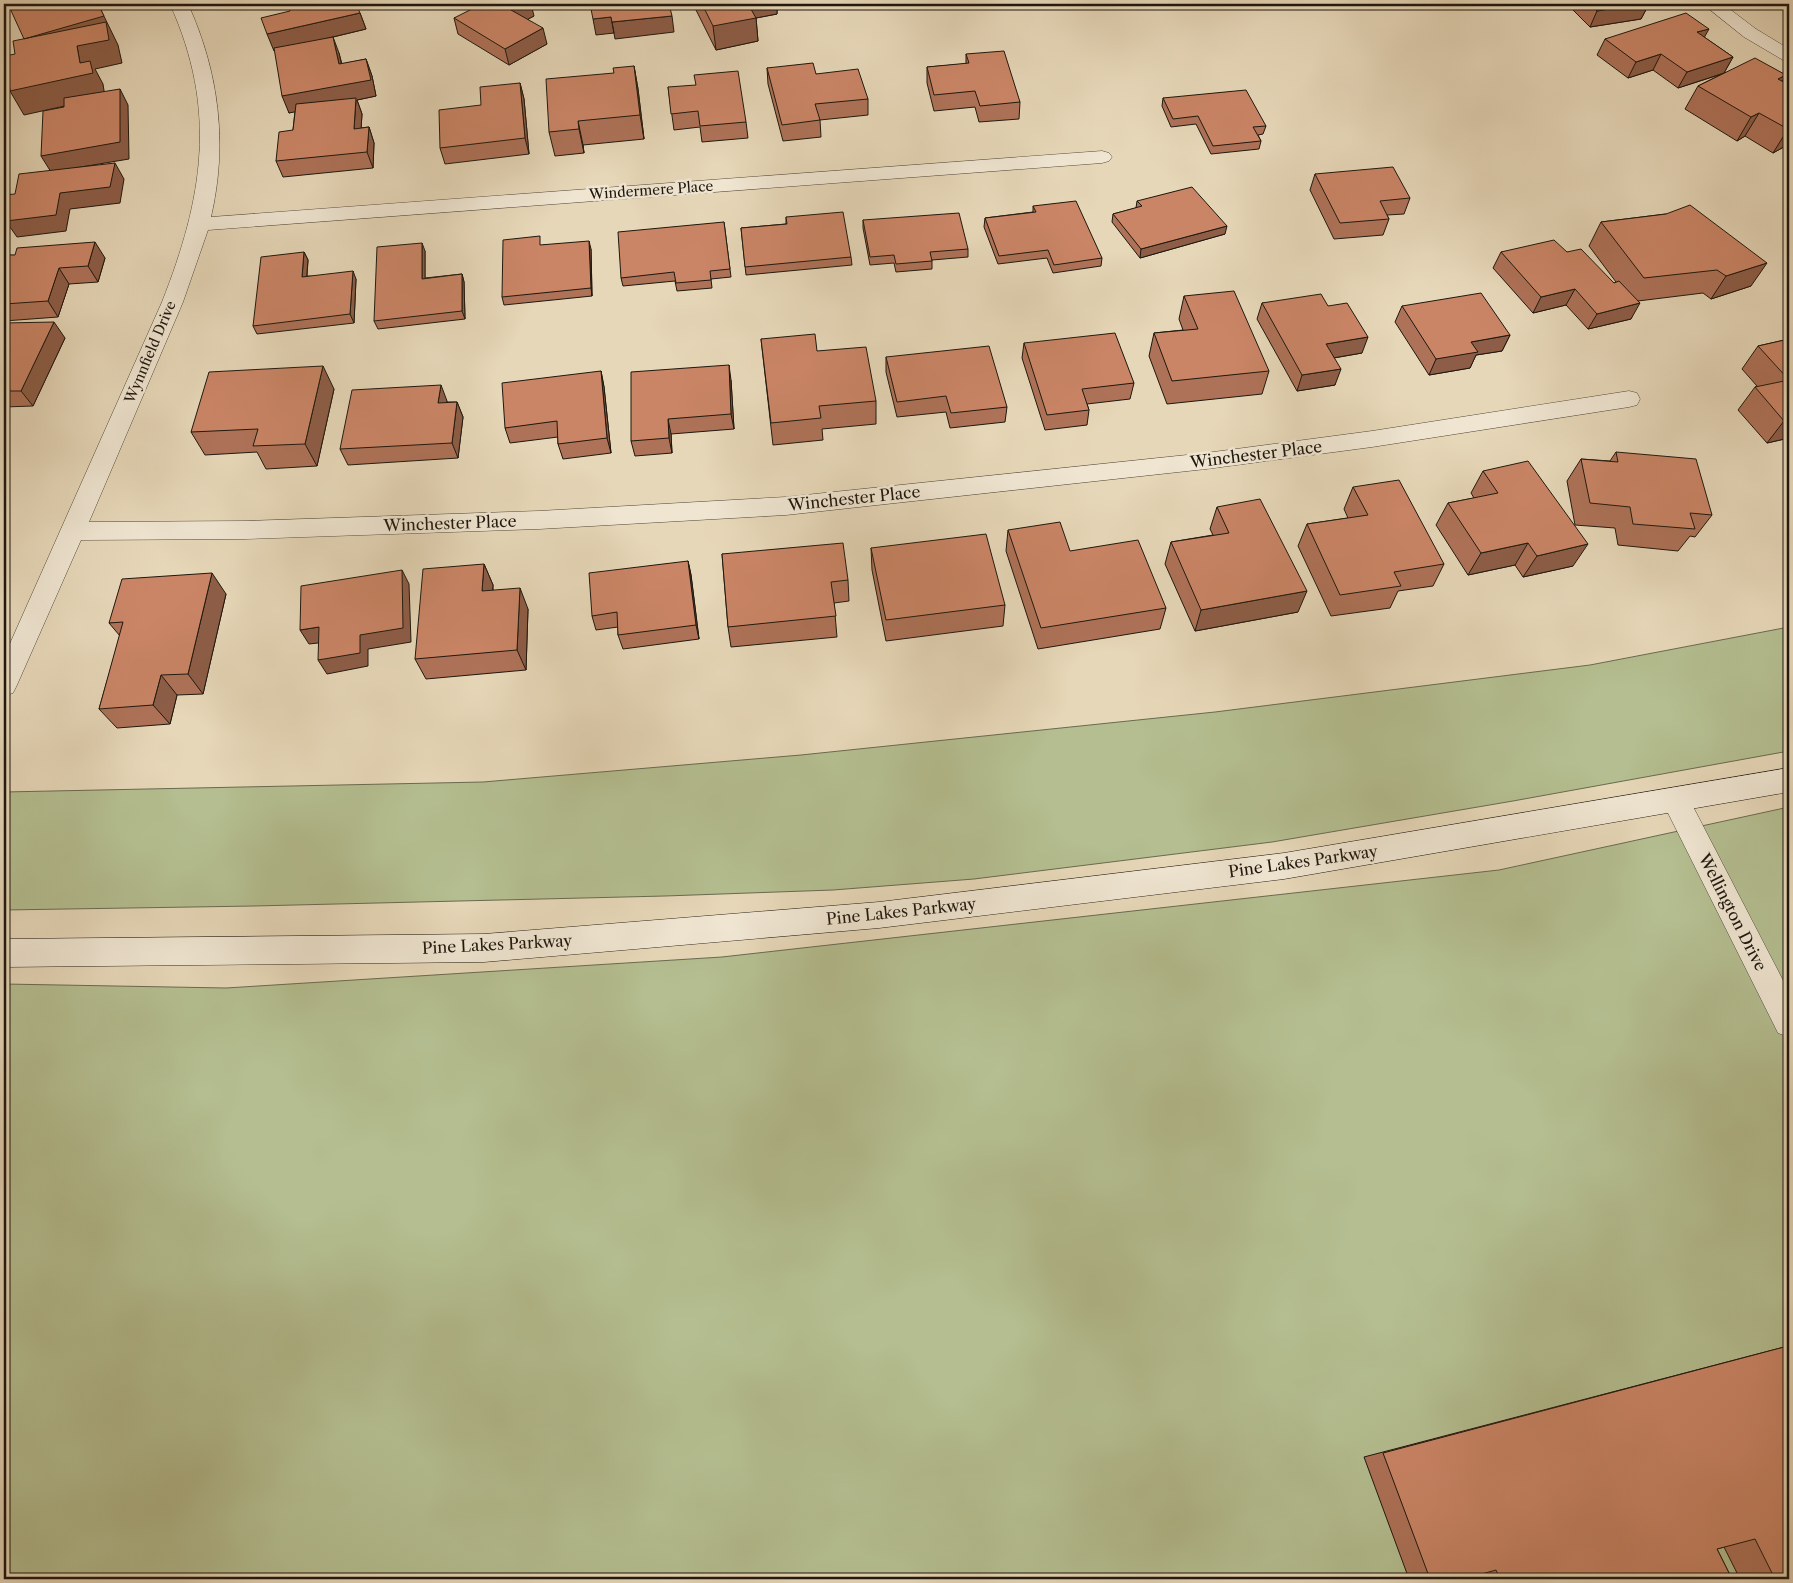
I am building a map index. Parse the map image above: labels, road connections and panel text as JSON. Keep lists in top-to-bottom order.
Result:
{
  "streets": {
    "street": [
      "Windermere Place",
      "Wynnfield Drive",
      "Winchester Place",
      "Pine Lakes Parkway",
      "Wellington Drive"
    ]
  },
  "crossings": [
    ["Windermere Place", "Wynnfield Drive"],
    ["Wynnfield Drive", "Winchester Place"],
    ["Pine Lakes Parkway", "Wellington Drive"]
  ]
}
